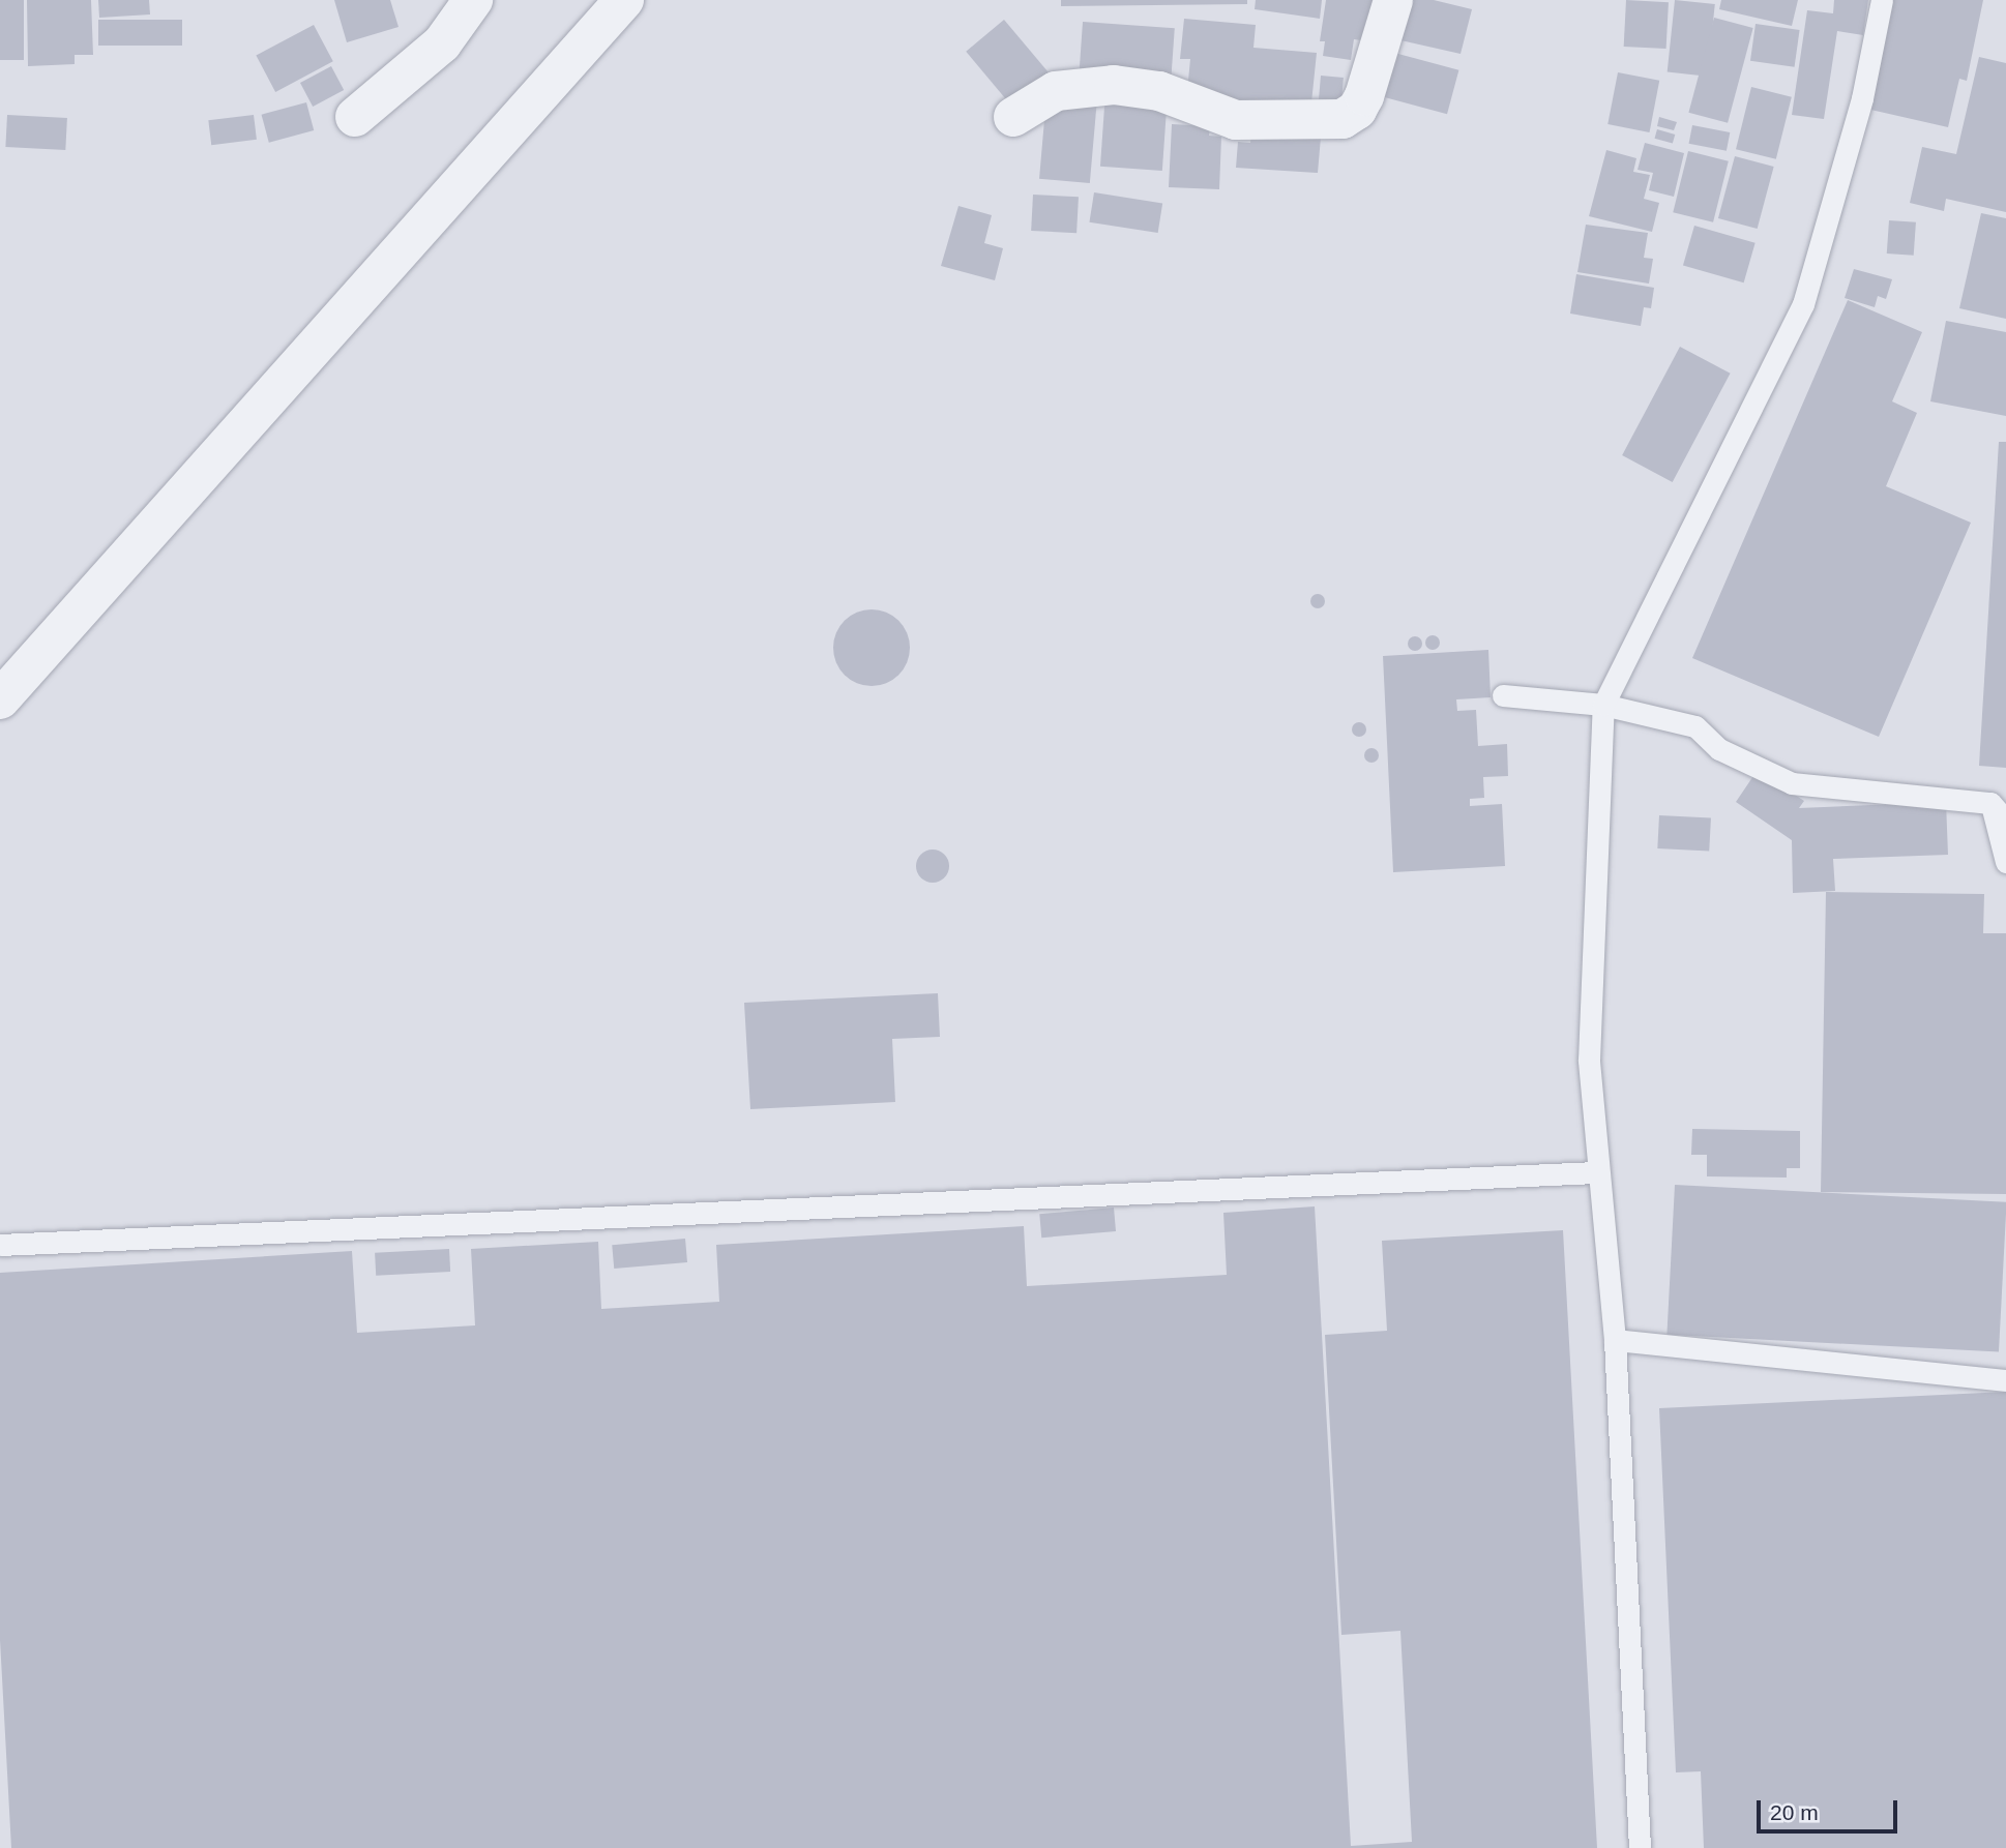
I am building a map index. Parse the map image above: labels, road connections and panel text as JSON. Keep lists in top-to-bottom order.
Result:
{
  "scale_bar": "20 m"
}
